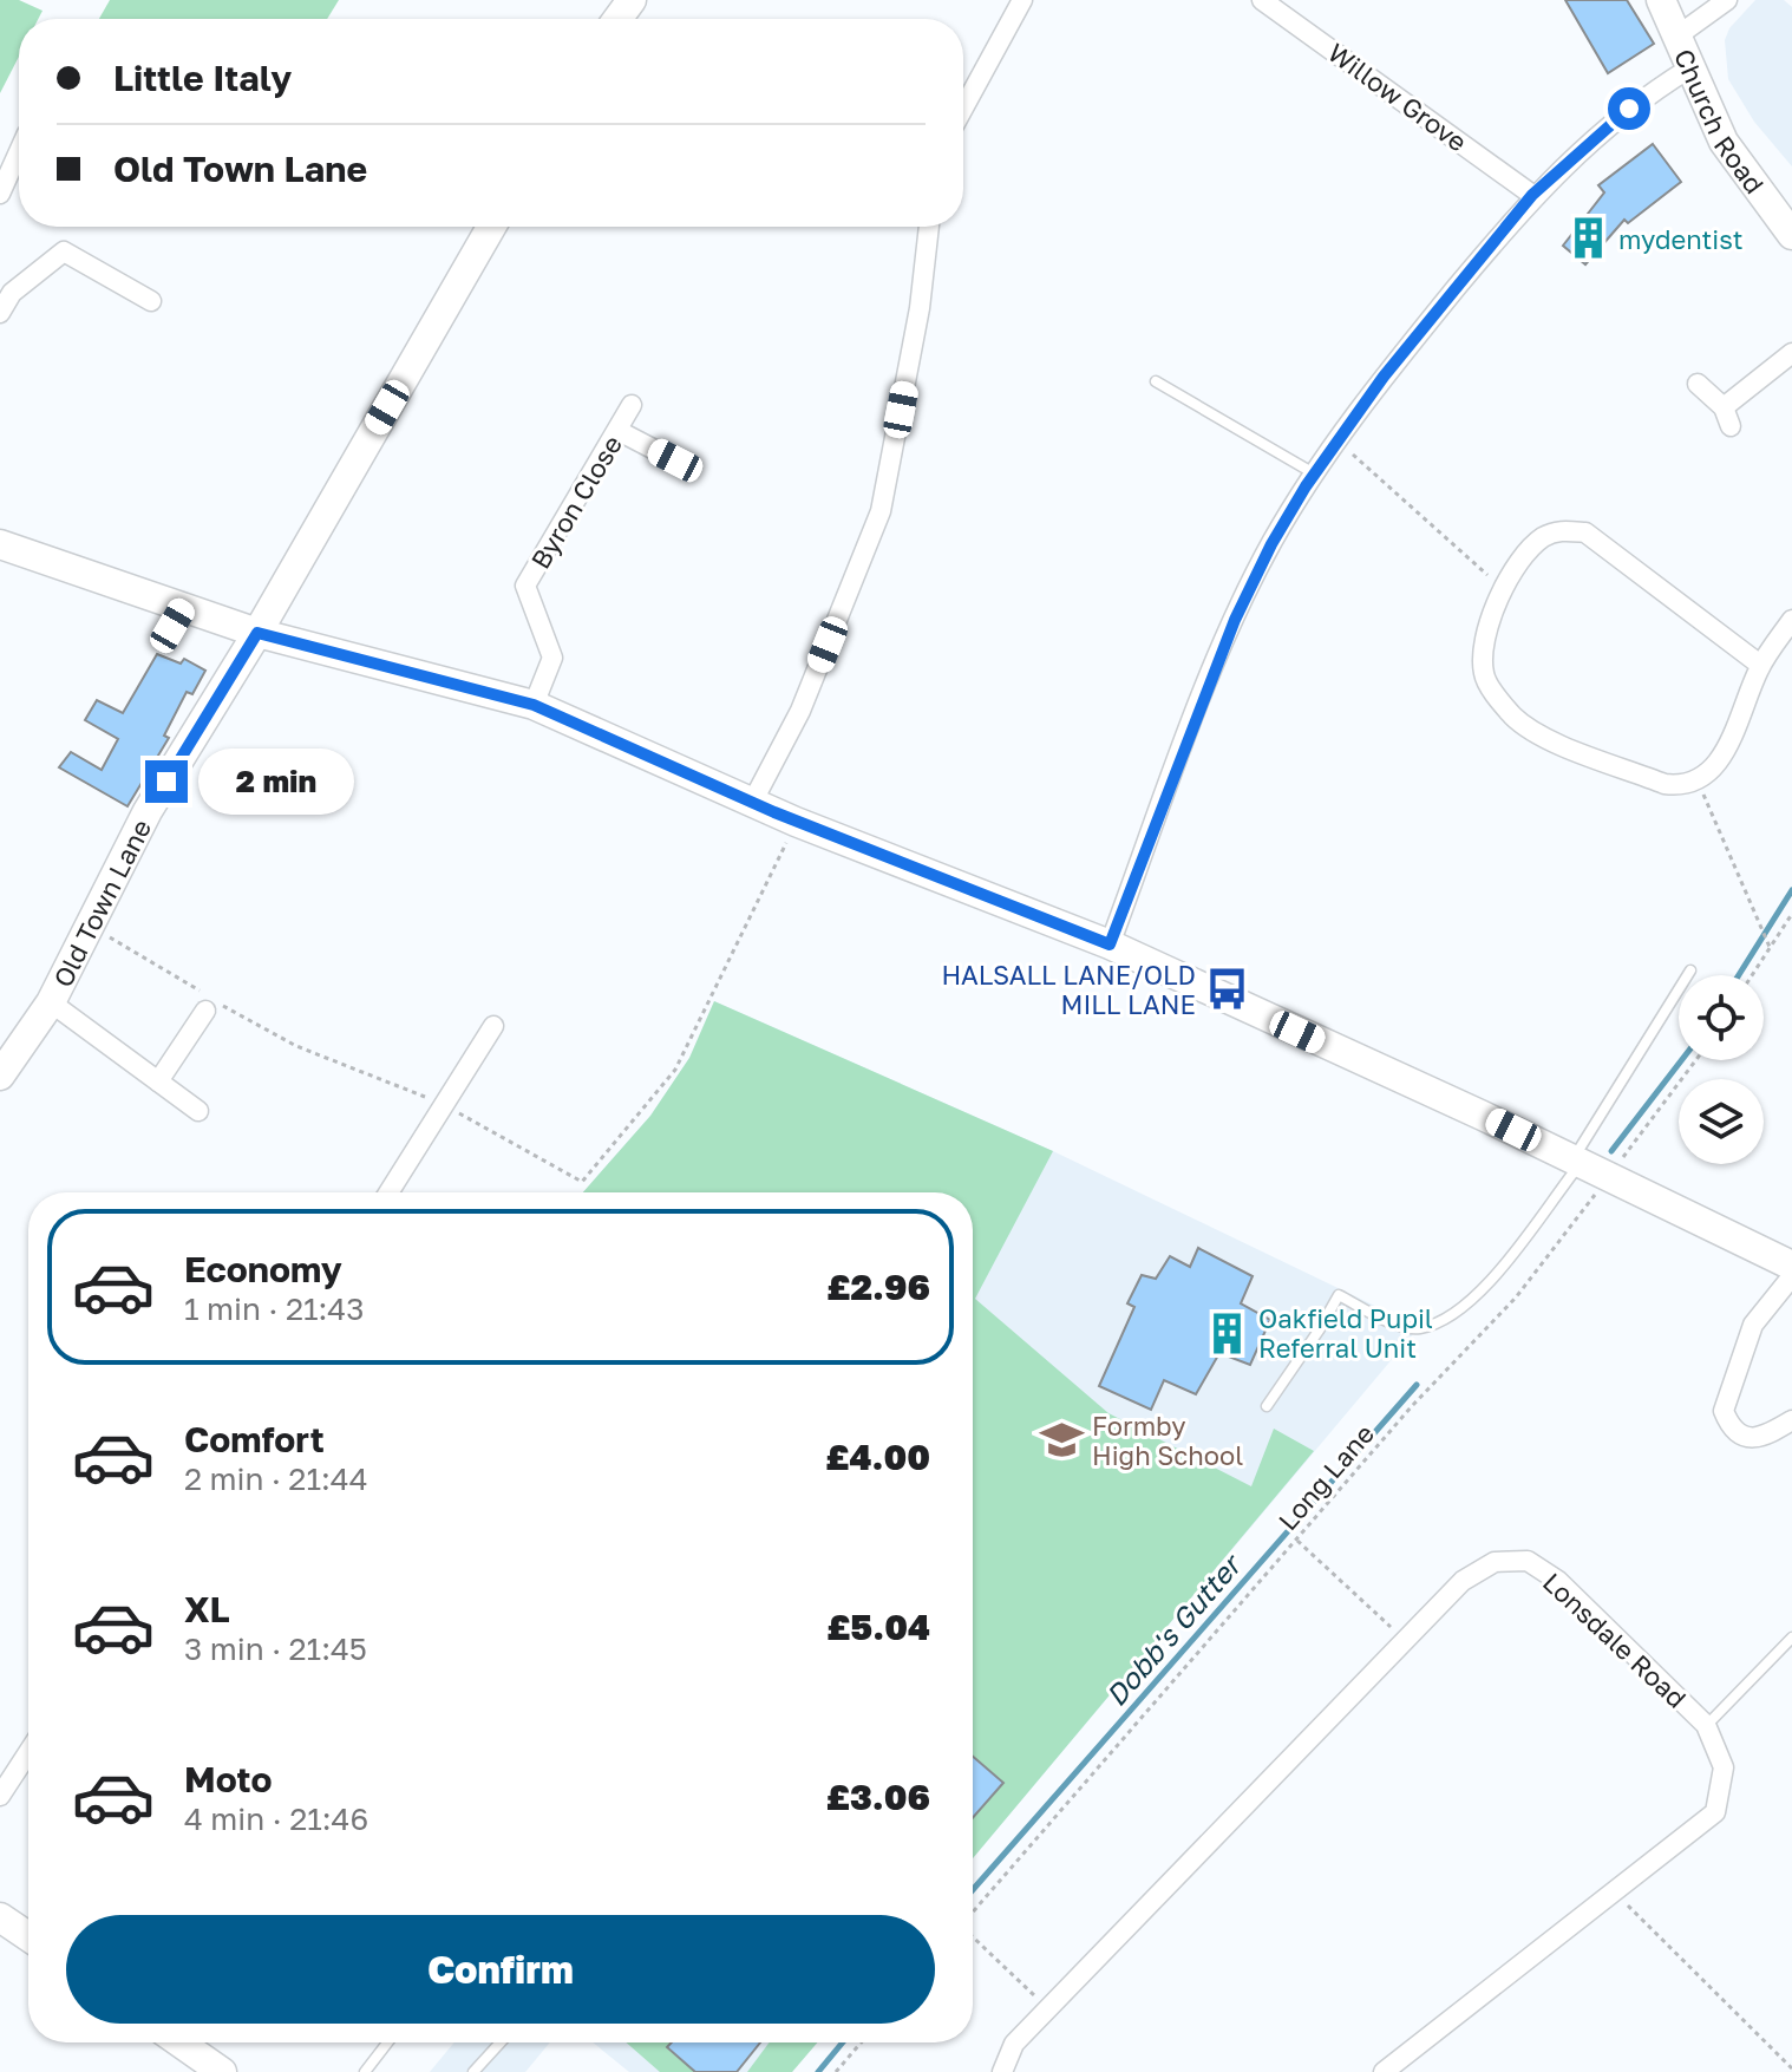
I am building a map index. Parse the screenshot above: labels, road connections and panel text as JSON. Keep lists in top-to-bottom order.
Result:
{
  "streets": {
    "street": [
      "Willow Grove",
      "Church Road",
      "Byron Close",
      "Old Town Lane",
      "Lonsdale Road"
    ],
    "path": ["Long Lane"]
  },
  "water": ["Dobb's Gutter"],
  "places": {
    "building": ["mydentist", "Oakfield Pupil Referral Unit"],
    "bus stop": ["HALSALL LANE/OLD MILL LANE"],
    "school or university": ["Formby High School"]
  },
  "page": {
    "banner": ["Little Italy", "Old Town Lane"],
    "bubble": "2 min",
    "list": [
      {
        "name": "Economy",
        "note": "1 min · 21:43",
        "value": "£2.96"
      },
      {
        "name": "Comfort",
        "note": "2 min · 21:44",
        "value": "£4.00"
      },
      {
        "name": "XL",
        "note": "3 min · 21:45",
        "value": "£5.04"
      },
      {
        "name": "Moto",
        "note": "4 min · 21:46",
        "value": "£3.06"
      }
    ],
    "buttons": "Confirm"
  }
}
